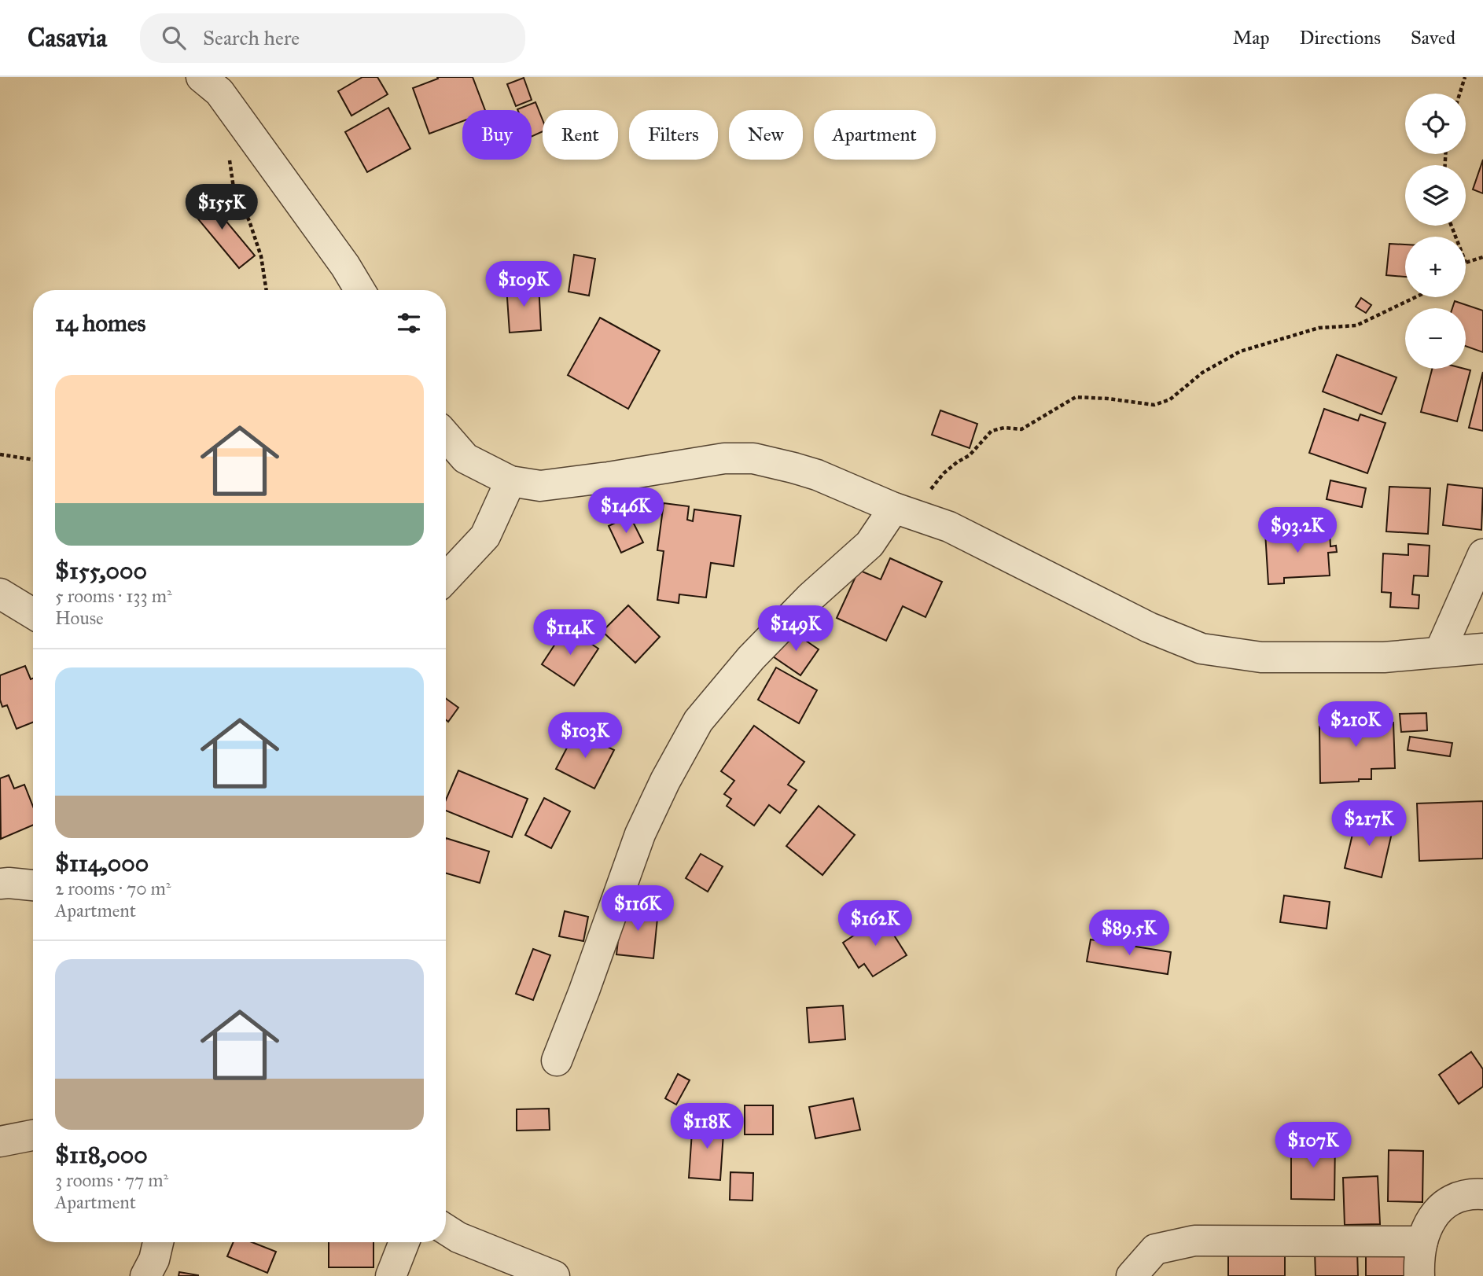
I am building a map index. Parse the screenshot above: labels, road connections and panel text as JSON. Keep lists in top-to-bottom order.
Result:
{
  "page": {
    "header": "Casavia",
    "search": "Search here",
    "nav": ["Map", "Directions", "Saved"],
    "map_buttons": ["+", "−"],
    "chip": [
      "Buy",
      "Rent",
      "Filters",
      "New",
      "Apartment"
    ],
    "price": [
      "$155K",
      "$109K",
      "$146K",
      "$93.2K",
      "$149K",
      "$114K",
      "$210K",
      "$103K",
      "$217K",
      "$116K",
      "$162K",
      "$89.5K",
      "$118K",
      "$107K"
    ],
    "heading": "14 homes",
    "list": [
      {
        "name": "$155,000",
        "note": "5 rooms · 133 m² · House"
      },
      {
        "name": "$114,000",
        "note": "2 rooms · 70 m² · Apartment"
      },
      {
        "name": "$118,000",
        "note": "3 rooms · 77 m² · Apartment"
      }
    ]
  }
}
